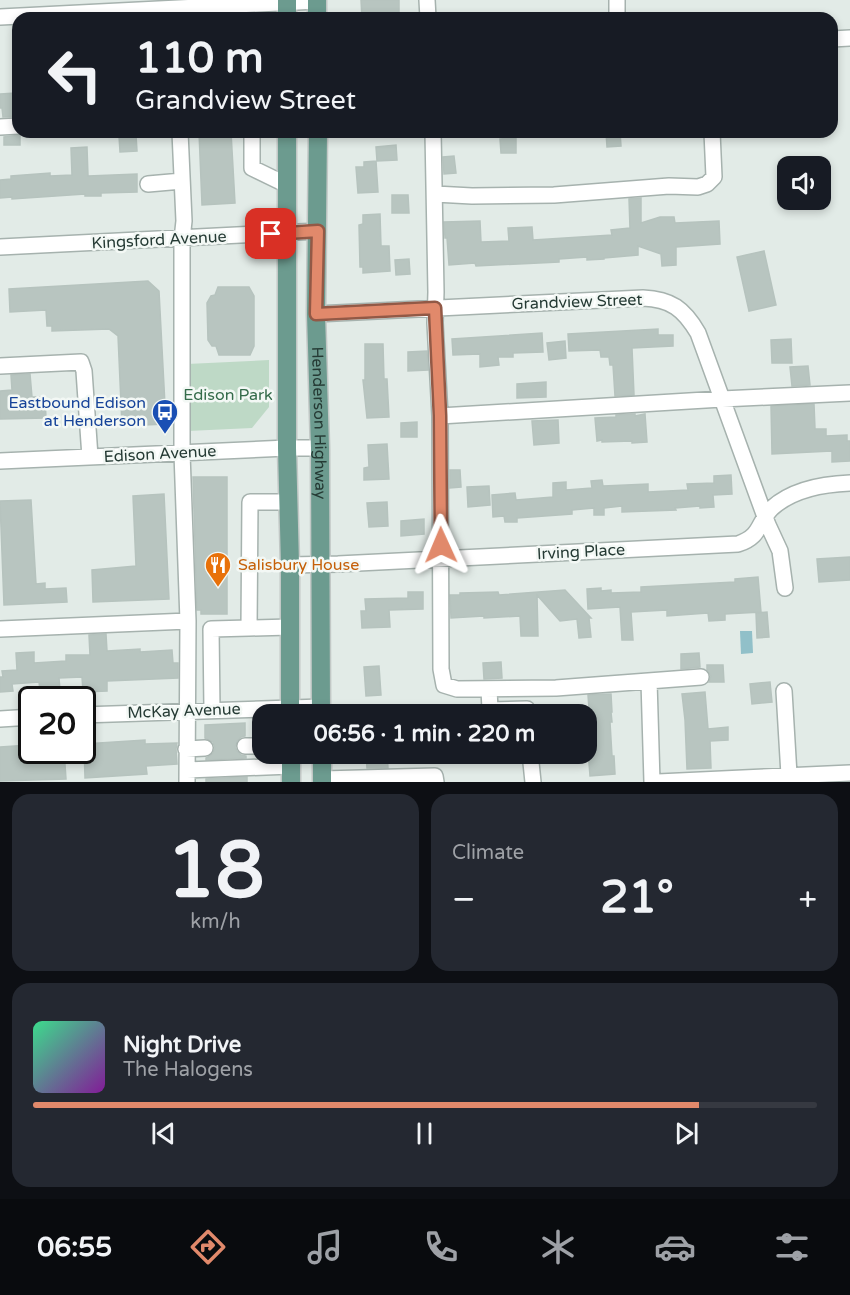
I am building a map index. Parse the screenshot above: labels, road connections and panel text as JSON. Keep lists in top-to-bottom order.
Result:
{
  "streets": {
    "main road": ["Henderson Highway"],
    "street": [
      "Kingsford Avenue",
      "Grandview Street",
      "Edison Avenue",
      "Irving Place",
      "McKay Avenue"
    ]
  },
  "crossings": [
    ["Kingsford Avenue", "Henderson Highway"],
    ["Grandview Street", "Henderson Highway"],
    ["Grandview Street", "Irving Place"],
    ["Henderson Highway", "Edison Avenue"],
    ["Henderson Highway", "Irving Place"]
  ],
  "parks": ["Edison Park"],
  "places": {
    "bus stop": ["Eastbound Edison at Henderson"],
    "restaurant": ["Salisbury House"]
  },
  "page": {
    "turn": ["110 m", "Grandview Street"],
    "limit": "20",
    "trip": "06:56 · 1 min · 220 m",
    "tile": [
      ["18", "km/h"],
      "Climate"
    ],
    "heat": ["−", "21°", "+"],
    "song": ["Night Drive", "The Halogens"],
    "tabs": "06:55"
  }
}
